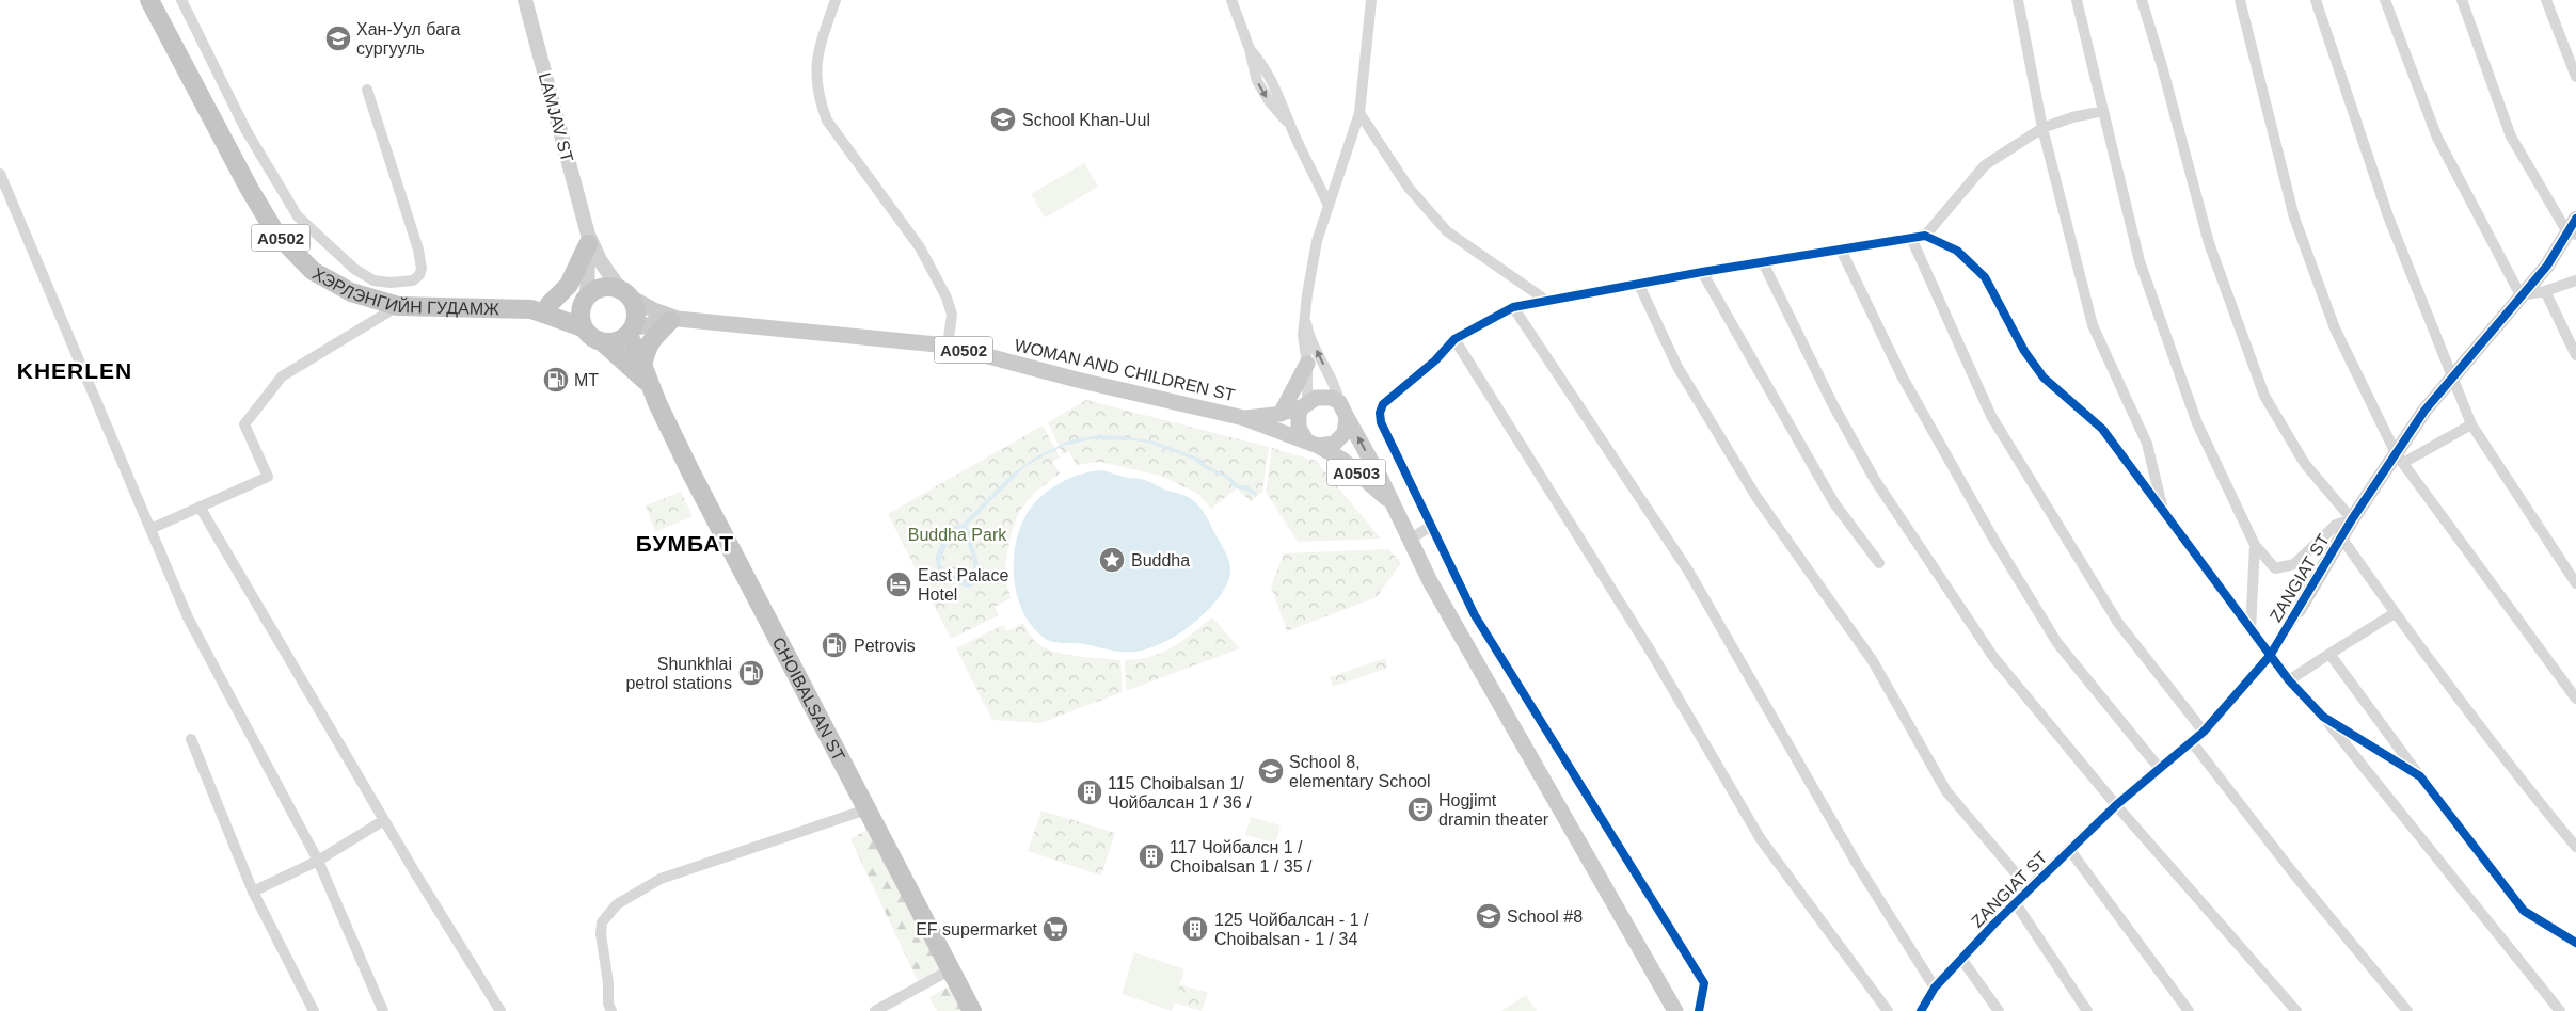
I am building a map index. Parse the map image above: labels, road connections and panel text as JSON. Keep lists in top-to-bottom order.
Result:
{
  "streets": {
    "highway": ["A0502", "ХЭРЛЭНГИЙН ГУДАМЖ", "CHOIBALSAN ST"],
    "main road": ["WOMAN AND CHILDREN ST", "A0503"],
    "street": ["LAMJAV ST", "ZANGIAT ST"]
  },
  "crossings": [
    ["A0502", "ХЭРЛЭНГИЙН ГУДАМЖ"],
    ["A0502", "WOMAN AND CHILDREN ST"],
    ["A0502", "CHOIBALSAN ST"],
    ["ХЭРЛЭНГИЙН ГУДАМЖ", "CHOIBALSAN ST"]
  ],
  "districts": ["KHERLEN", "БУМБАТ"],
  "parks": ["Buddha Park"],
  "places": {
    "school or university": [
      "Хан-Уул бага сургууль",
      "School Khan-Uul",
      "School 8, elementary School",
      "School #8"
    ],
    "fuel station": ["MT", "Petrovis", "Shunkhlai petrol stations"],
    "place": ["Buddha"],
    "hotel": ["East Palace Hotel"],
    "building": ["115 Choibalsan 1/ Чойбалсан 1 / 36 /", "117 Чойбалсн 1 / Choibalsan 1 / 35 /", "125 Чойбалсан - 1 / Choibalsan - 1 / 34"],
    "theatre": ["Hogjimt dramin theater"],
    "supermarket": ["EF supermarket"]
  }
}
